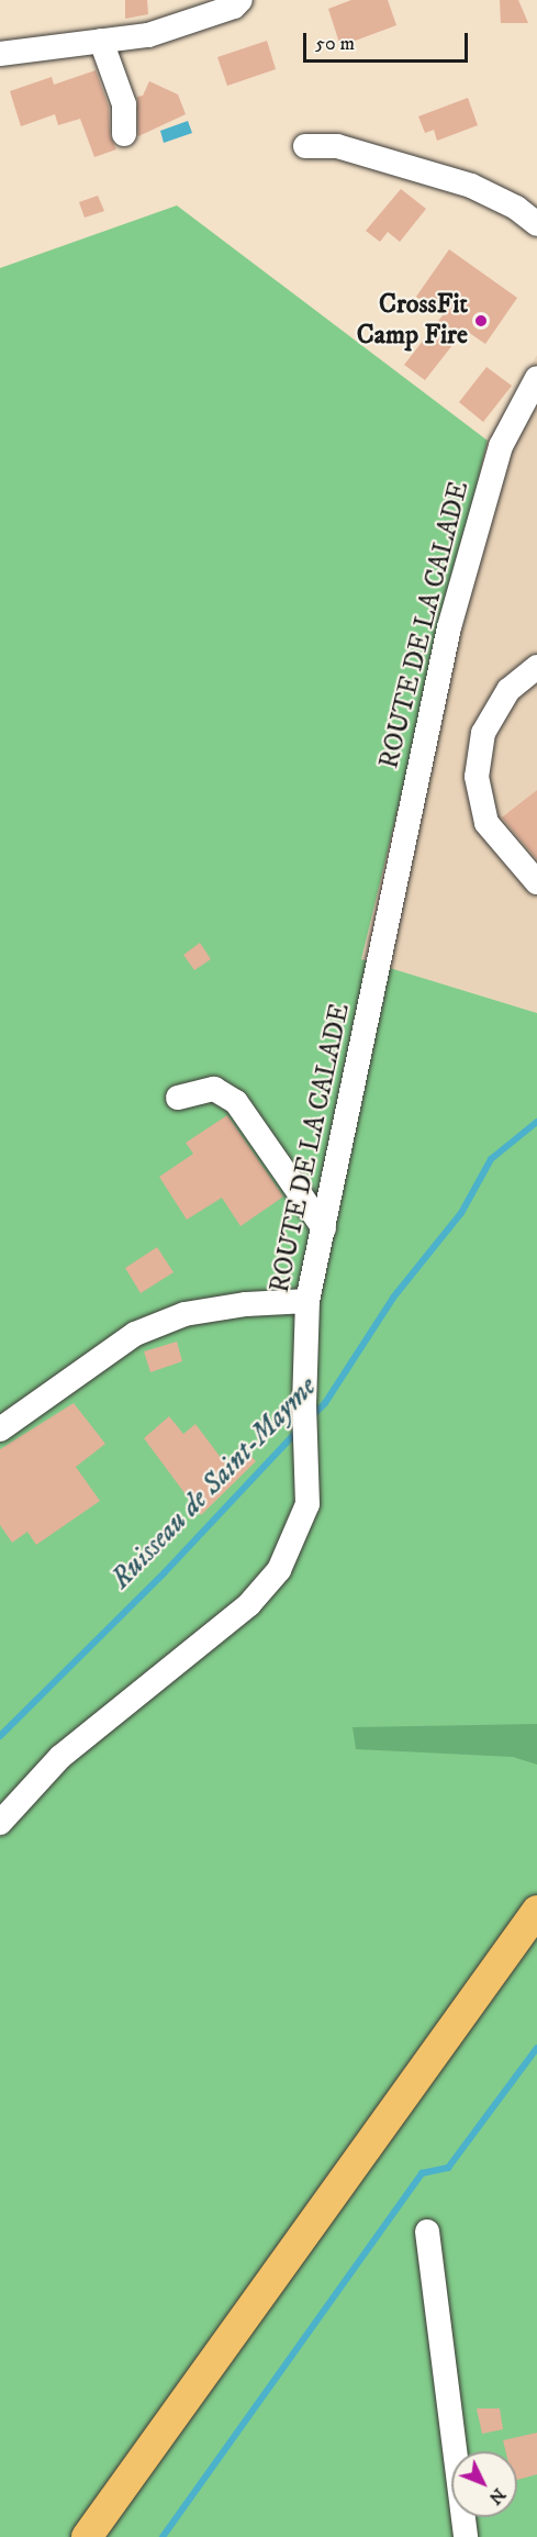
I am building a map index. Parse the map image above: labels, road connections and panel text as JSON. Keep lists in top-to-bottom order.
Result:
{
  "streets": {
    "street": ["ROUTE DE LA CALADE"]
  },
  "water": ["Ruisseau de Saint-Mayme"],
  "places": ["CrossFit Camp Fire"],
  "scale_bar": "50 m",
  "north": "bottom right"
}
